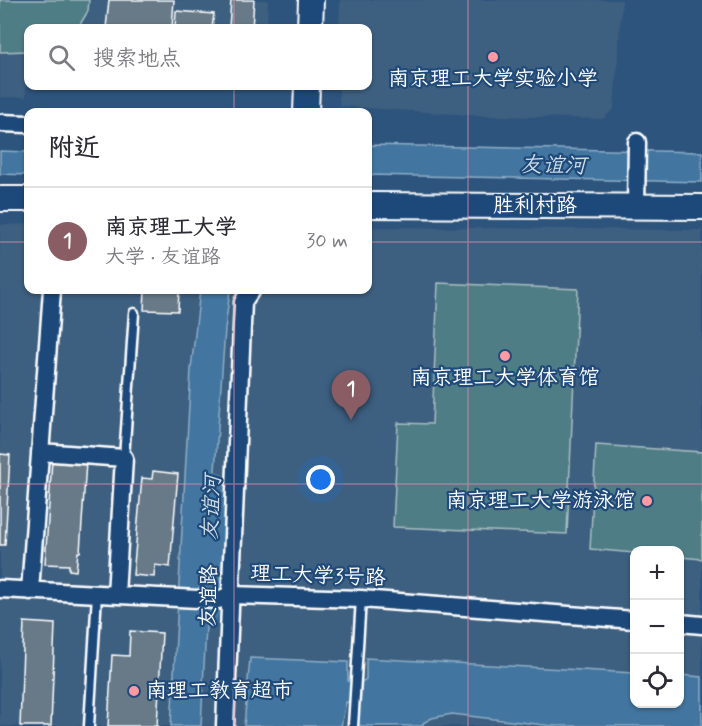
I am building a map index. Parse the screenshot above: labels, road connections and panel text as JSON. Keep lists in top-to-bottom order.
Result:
{
  "streets": {
    "street": ["胜利村路", "理工大学3号路", "友谊路"]
  },
  "crossings": [
    ["理工大学3号路", "友谊路"]
  ],
  "water": ["友谊河"],
  "places": [
    "南京理工大学实验小学",
    "南京理工大学体育馆",
    "南京理工大学游泳馆",
    "南理工教育超市"
  ],
  "page": {
    "search": "搜索地点",
    "heading": "附近",
    "list": [
      {
        "mark": "1",
        "name": "南京理工大学",
        "note": "大学 · 友谊路",
        "value": "30 m"
      }
    ],
    "pins": "1",
    "map_buttons": ["+", "−"]
  }
}
